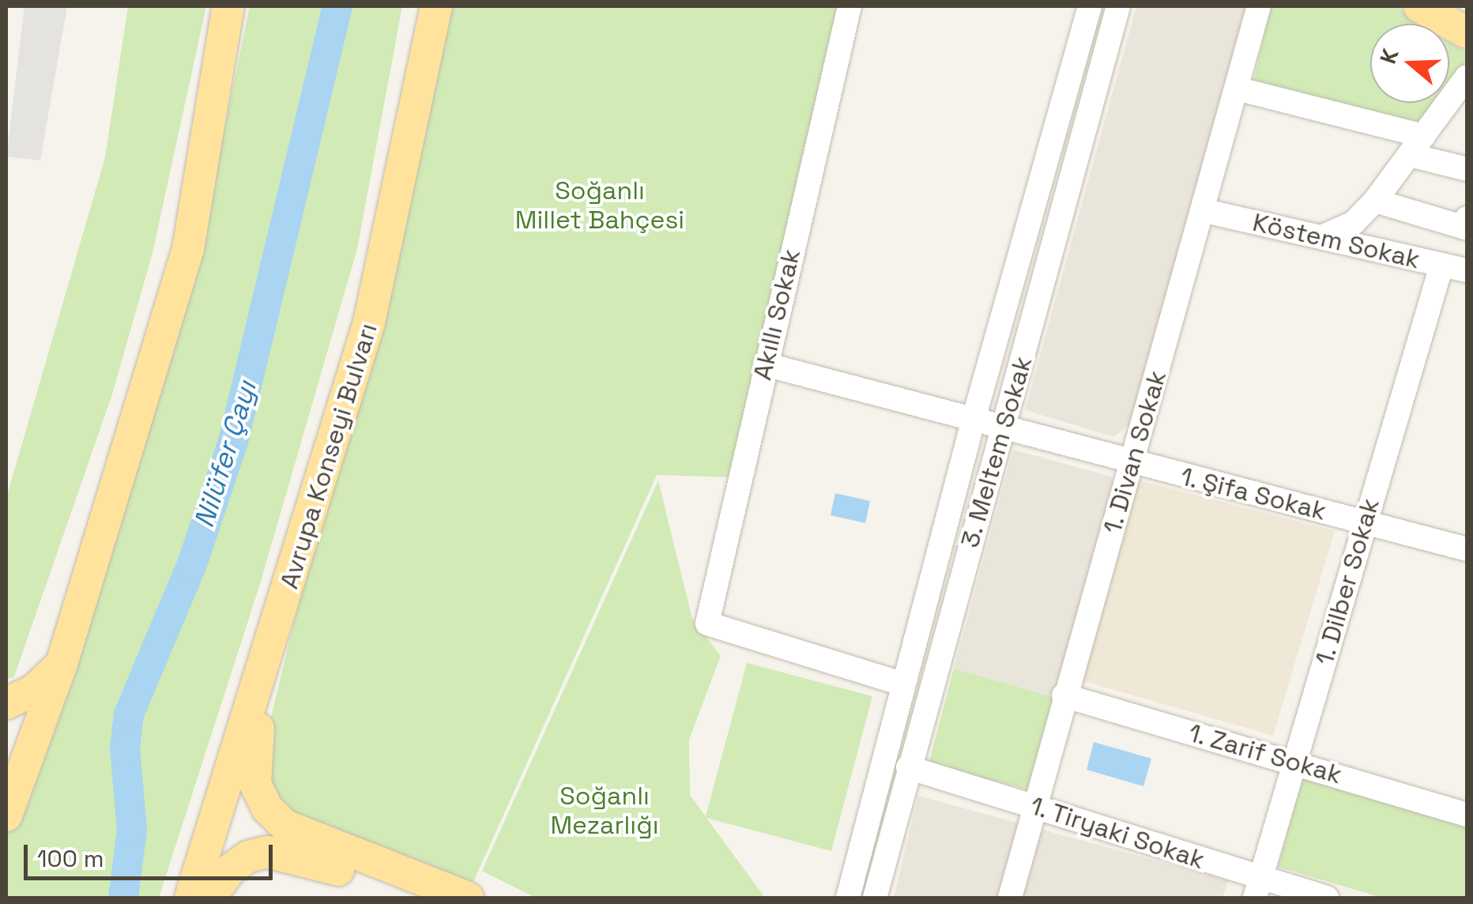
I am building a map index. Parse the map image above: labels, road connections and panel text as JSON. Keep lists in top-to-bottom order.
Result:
{
  "streets": {
    "main road": ["Avrupa Konseyi Bulvarı"],
    "street": [
      "Köstem Sokak",
      "Akıllı Sokak",
      "3. Meltem Sokak",
      "1. Divan Sokak",
      "1. Şifa Sokak",
      "1. Dilber Sokak",
      "1. Zarif Sokak",
      "1. Tiryaki Sokak"
    ]
  },
  "crossings": [
    ["Köstem Sokak", "1. Divan Sokak"],
    ["Köstem Sokak", "1. Dilber Sokak"],
    ["Akıllı Sokak", "3. Meltem Sokak"],
    ["Akıllı Sokak", "1. Şifa Sokak"],
    ["3. Meltem Sokak", "1. Şifa Sokak"],
    ["3. Meltem Sokak", "1. Tiryaki Sokak"],
    ["1. Divan Sokak", "1. Şifa Sokak"],
    ["1. Divan Sokak", "1. Zarif Sokak"],
    ["1. Divan Sokak", "1. Tiryaki Sokak"],
    ["1. Şifa Sokak", "1. Dilber Sokak"],
    ["1. Dilber Sokak", "1. Zarif Sokak"],
    ["1. Dilber Sokak", "1. Tiryaki Sokak"]
  ],
  "water": ["Nilüfer Çayı"],
  "parks": ["Soğanlı Millet Bahçesi", "Soğanlı Mezarlığı"],
  "scale_bar": "100 m",
  "north": "left"
}
